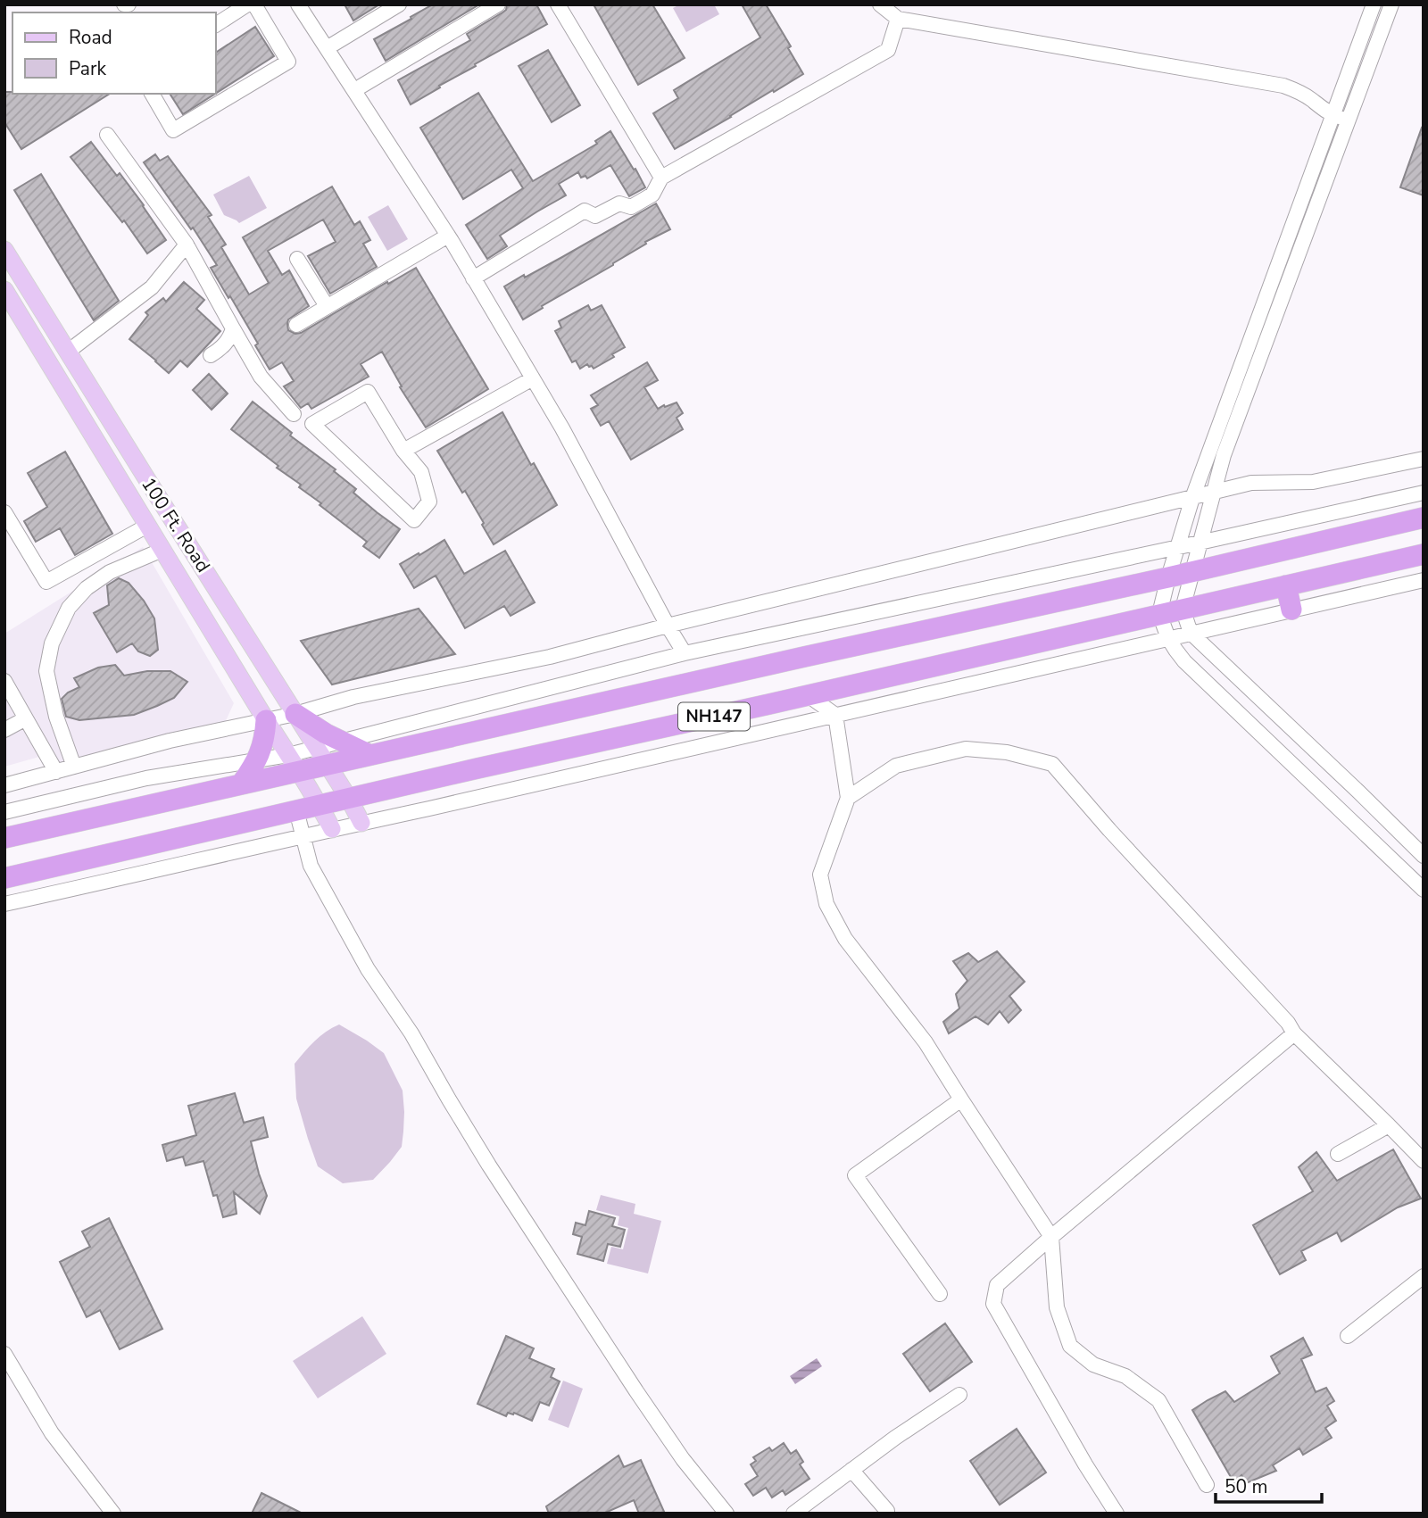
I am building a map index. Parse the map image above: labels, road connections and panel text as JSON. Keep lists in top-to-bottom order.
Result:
{
  "streets": {
    "highway": ["NH147"],
    "main road": ["100 Ft. Road"]
  },
  "crossings": [
    ["100 Ft. Road", "NH147"]
  ],
  "legend": ["Road", "Park"],
  "scale_bar": "50 m"
}
